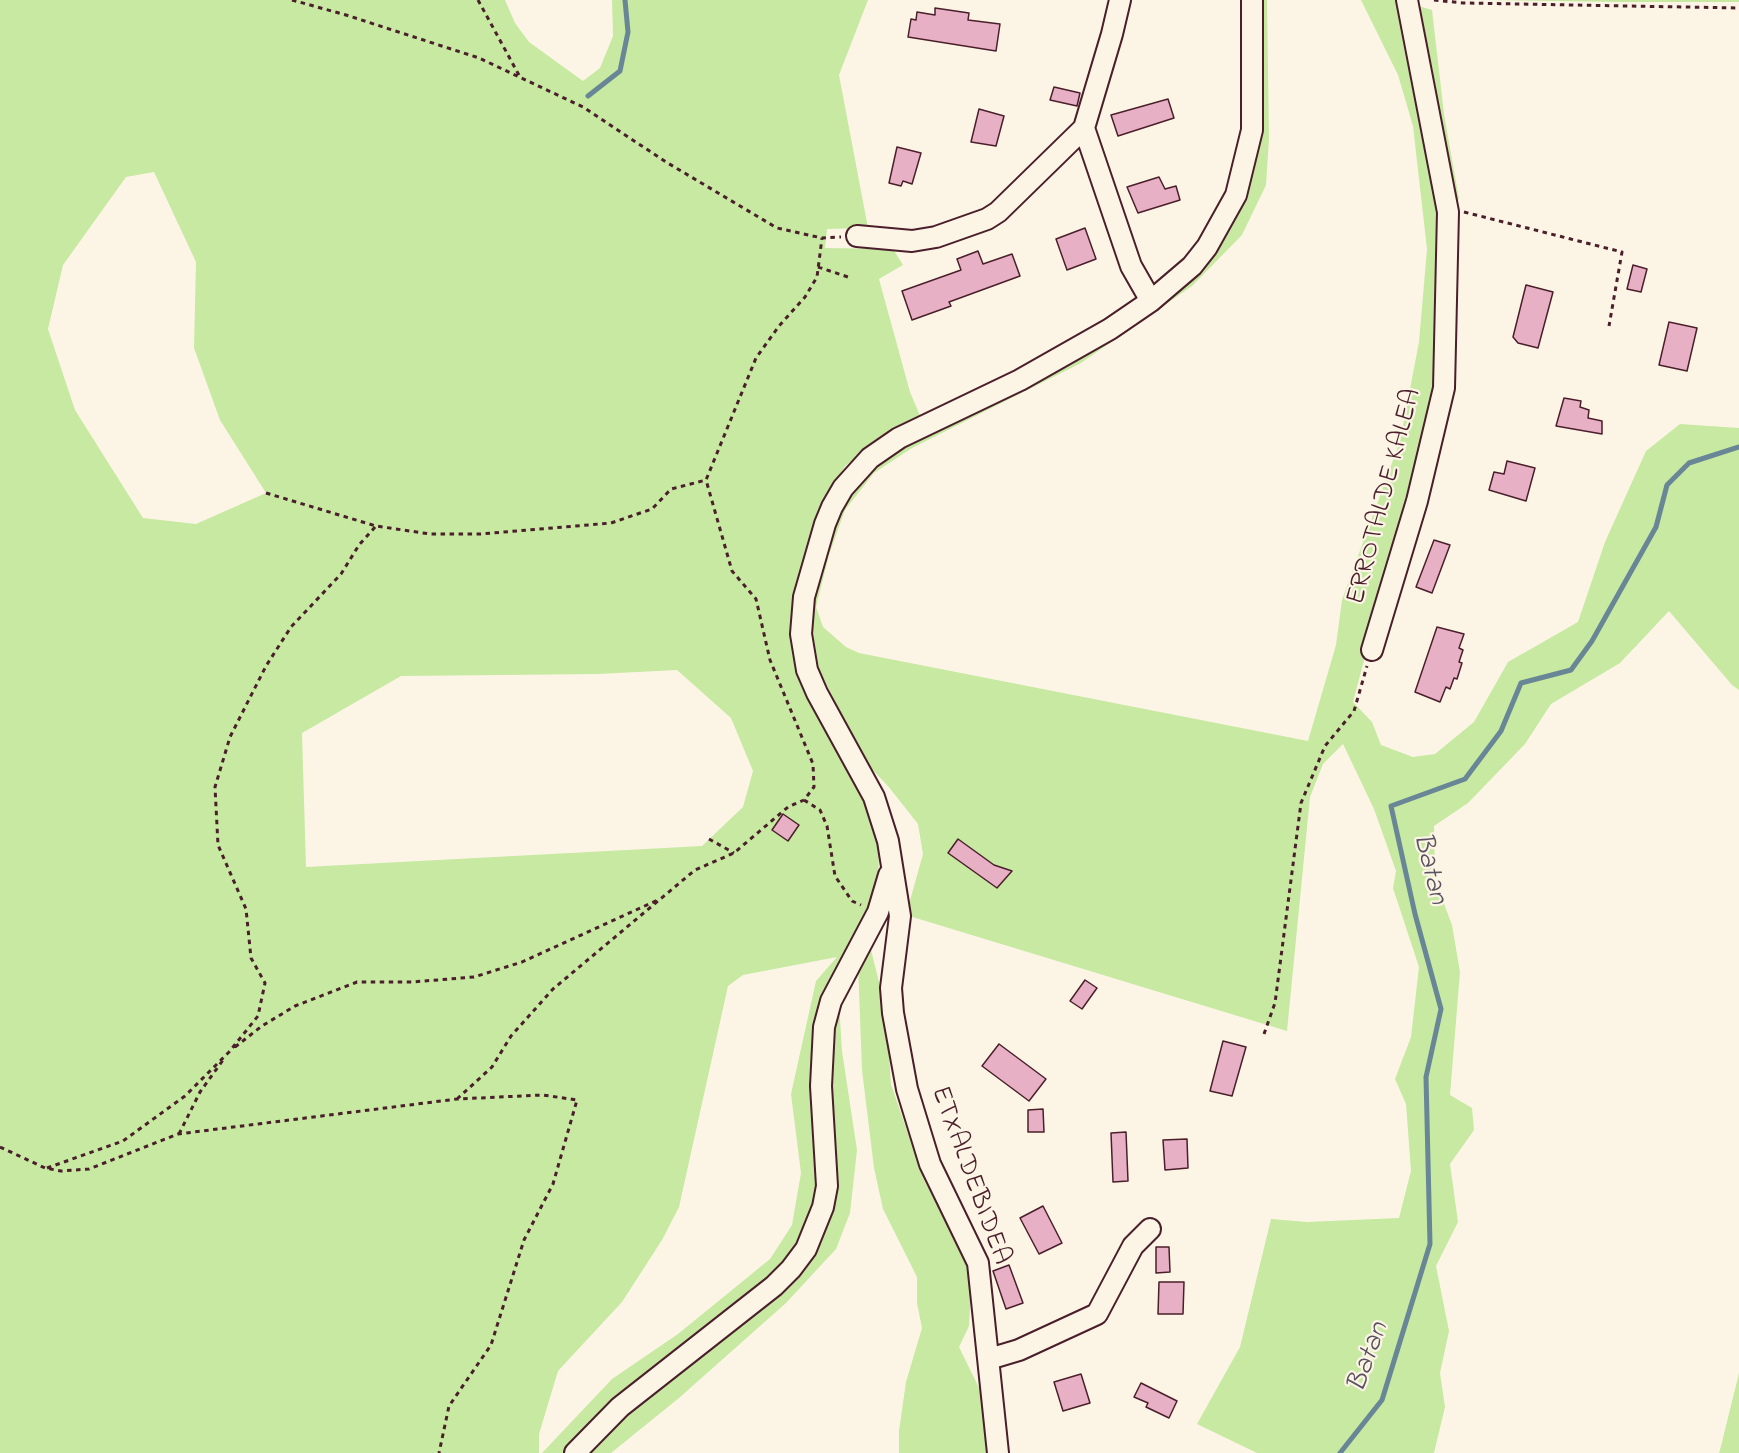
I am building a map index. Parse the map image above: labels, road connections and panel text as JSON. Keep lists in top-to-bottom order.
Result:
{
  "streets": {
    "street": ["ERROTALDE KALEA", "ETXALDEBIDEA"]
  },
  "water": ["Batan"]
}
